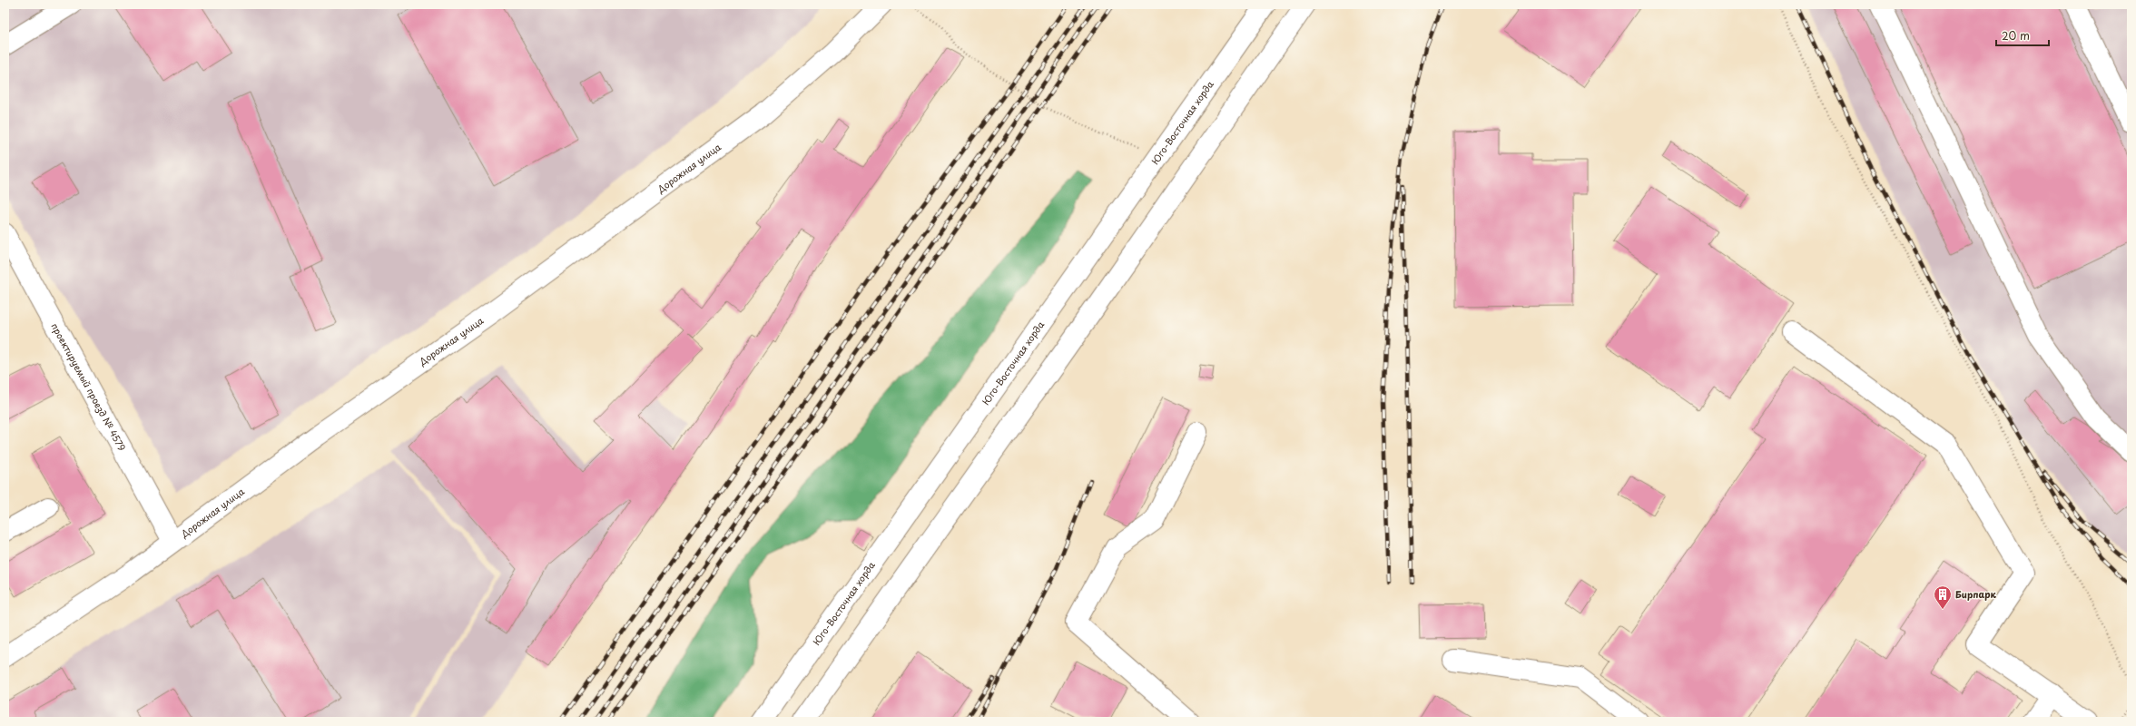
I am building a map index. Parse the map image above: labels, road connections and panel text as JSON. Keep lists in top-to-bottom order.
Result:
{
  "streets": {
    "main road": ["Юго-Восточная хорда", "Дорожная улица", "проектируемый проезд № 4579"]
  },
  "crossings": [
    ["Дорожная улица", "проектируемый проезд № 4579"]
  ],
  "places": {
    "building": ["Бирпарк"]
  },
  "scale_bar": "20 m"
}
